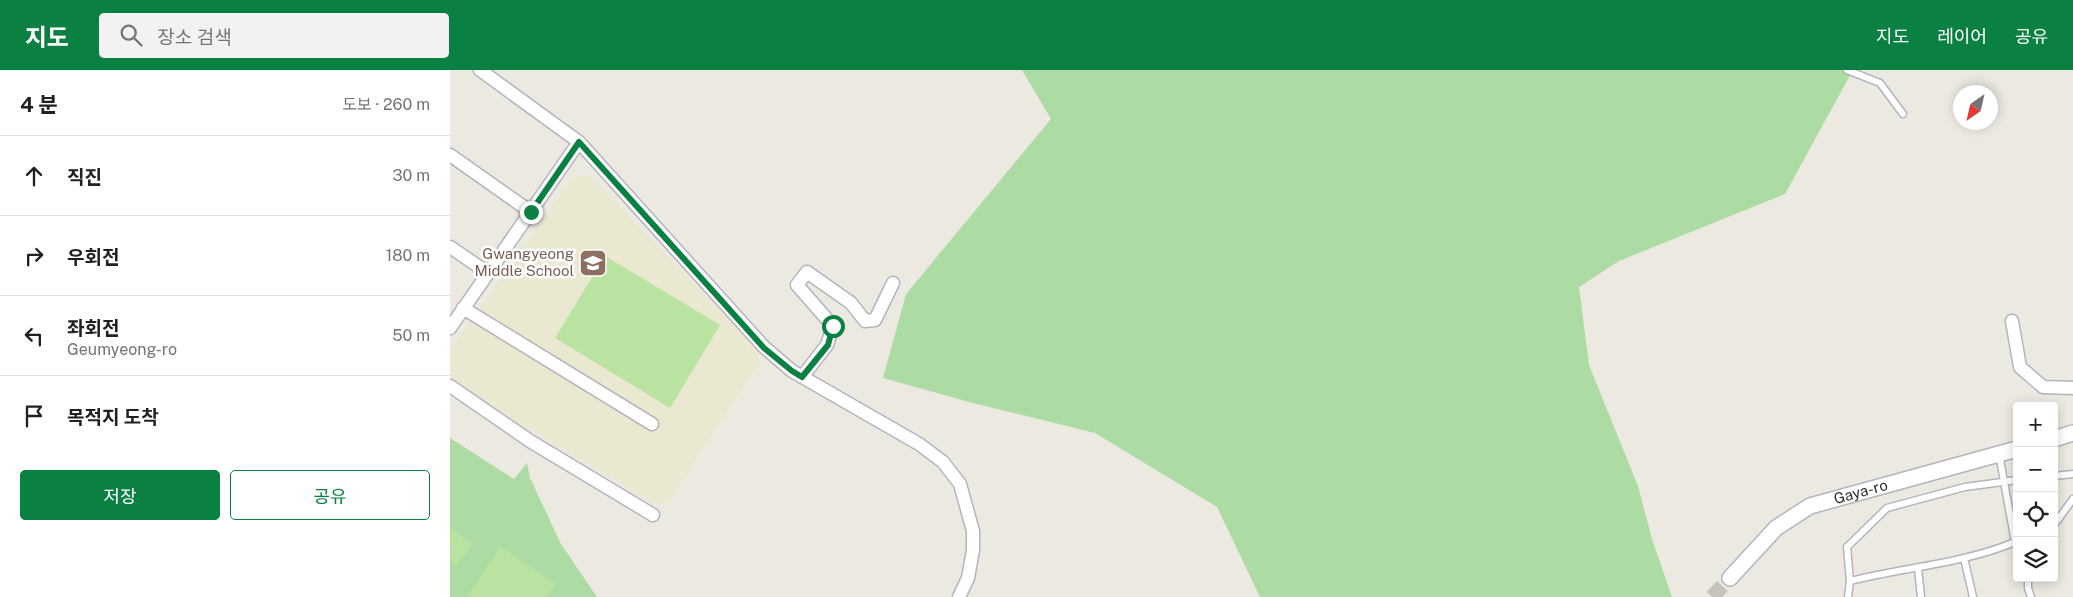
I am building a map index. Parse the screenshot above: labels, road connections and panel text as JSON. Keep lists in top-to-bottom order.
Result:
{
  "streets": {
    "street": ["Gaya-ro"]
  },
  "places": {
    "school or university": ["Gwangyeong Middle School"]
  },
  "north": "bottom left",
  "page": {
    "header": "지도",
    "search": "장소 검색",
    "nav": ["지도", "레이어", "공유"],
    "heading": ["4 분", "도보 · 260 m"],
    "list": [
      ["직진", "30 m"],
      ["우회전", "180 m"],
      ["좌회전", "Geumyeong-ro", "50 m"],
      "목적지 도착"
    ],
    "map_buttons": ["+", "−"],
    "buttons": ["저장", "공유"]
  }
}
